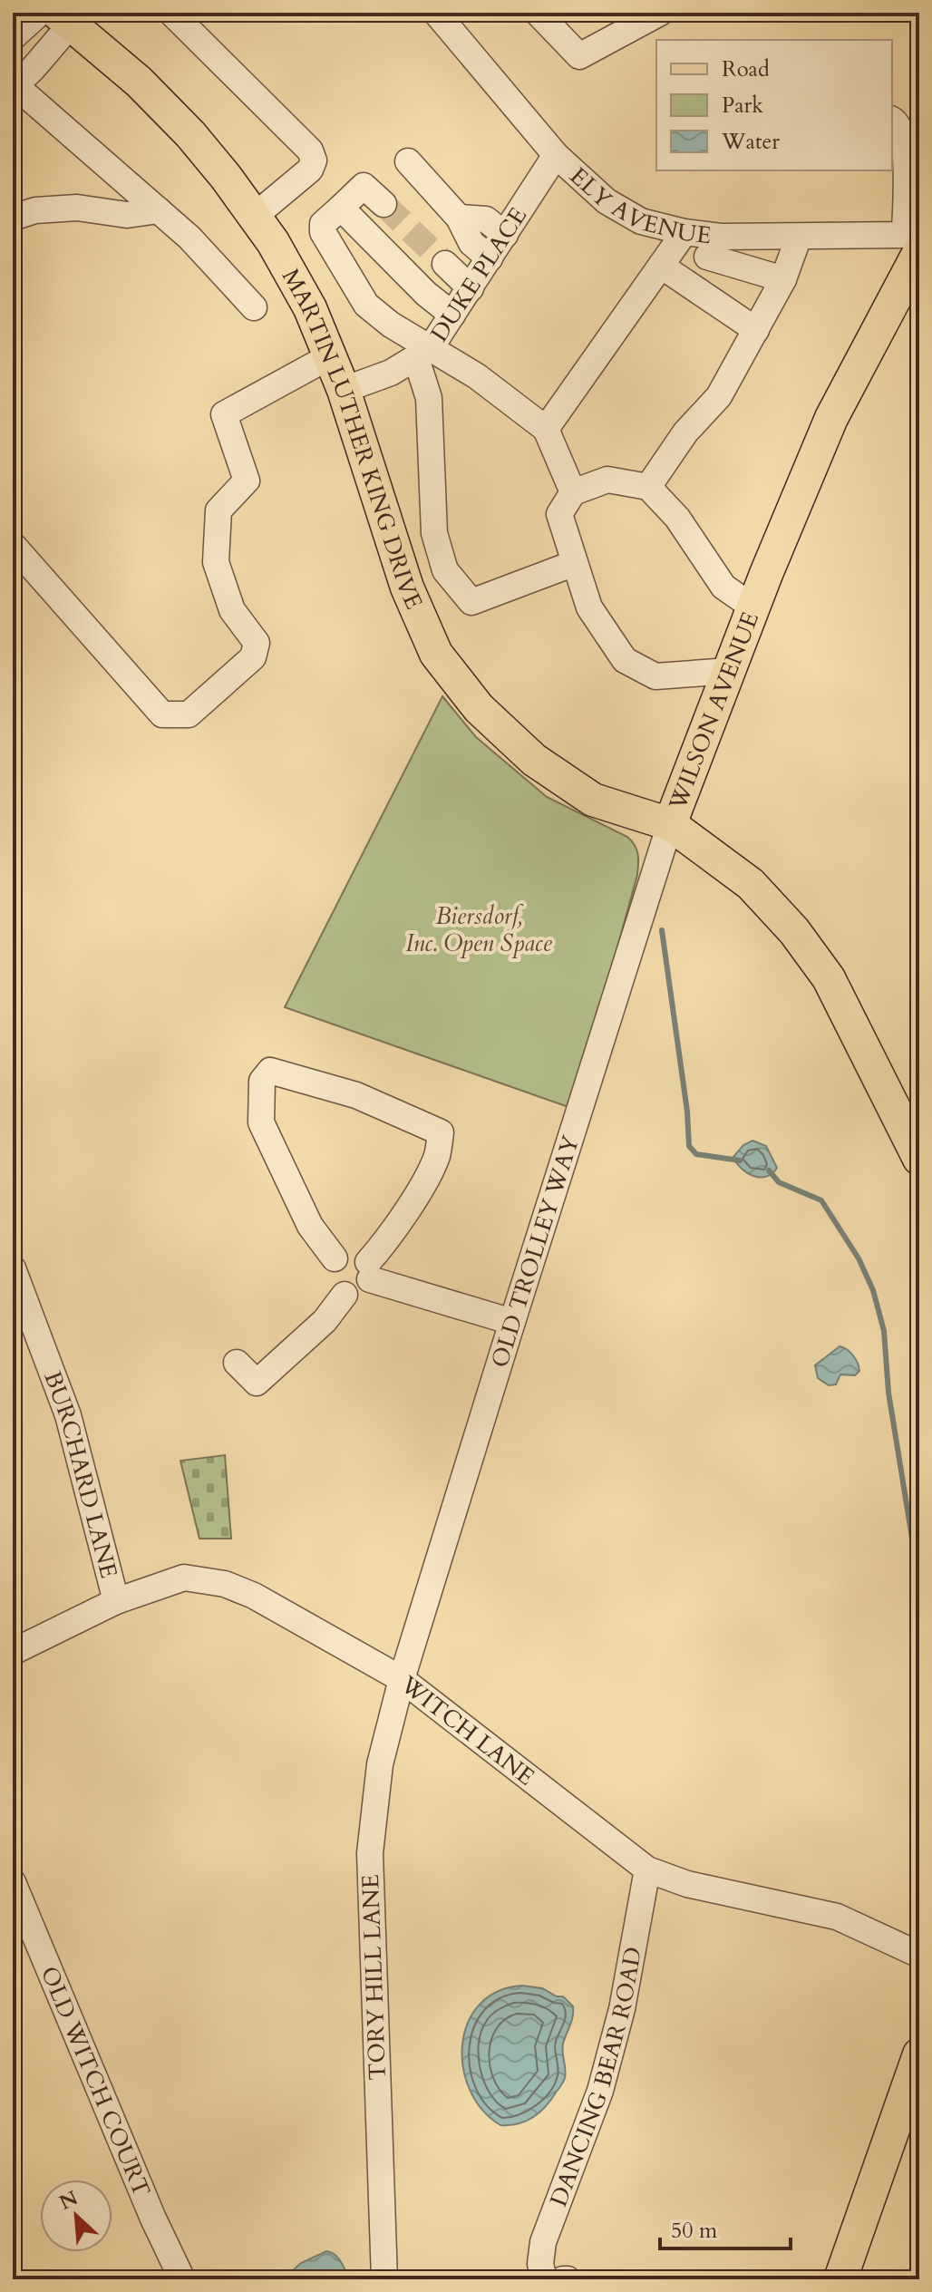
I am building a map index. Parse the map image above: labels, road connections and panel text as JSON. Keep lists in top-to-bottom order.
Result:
{
  "streets": {
    "main road": ["MARTIN LUTHER KING DRIVE", "WILSON AVENUE"],
    "street": [
      "ELY AVENUE",
      "DUKE PLACE",
      "OLD TROLLEY WAY",
      "BURCHARD LANE",
      "WITCH LANE",
      "TORY HILL LANE",
      "DANCING BEAR ROAD",
      "OLD WITCH COURT"
    ]
  },
  "crossings": [
    ["ELY AVENUE", "DUKE PLACE"],
    ["ELY AVENUE", "WILSON AVENUE"],
    ["DUKE PLACE", "MARTIN LUTHER KING DRIVE"],
    ["MARTIN LUTHER KING DRIVE", "WILSON AVENUE"],
    ["MARTIN LUTHER KING DRIVE", "OLD TROLLEY WAY"],
    ["WILSON AVENUE", "OLD TROLLEY WAY"],
    ["OLD TROLLEY WAY", "WITCH LANE"],
    ["OLD TROLLEY WAY", "TORY HILL LANE"],
    ["BURCHARD LANE", "WITCH LANE"],
    ["WITCH LANE", "TORY HILL LANE"],
    ["WITCH LANE", "DANCING BEAR ROAD"]
  ],
  "parks": ["Biersdorf, Inc. Open Space"],
  "legend": ["Road", "Park", "Water"],
  "scale_bar": "50 m",
  "north": "top left"
}
